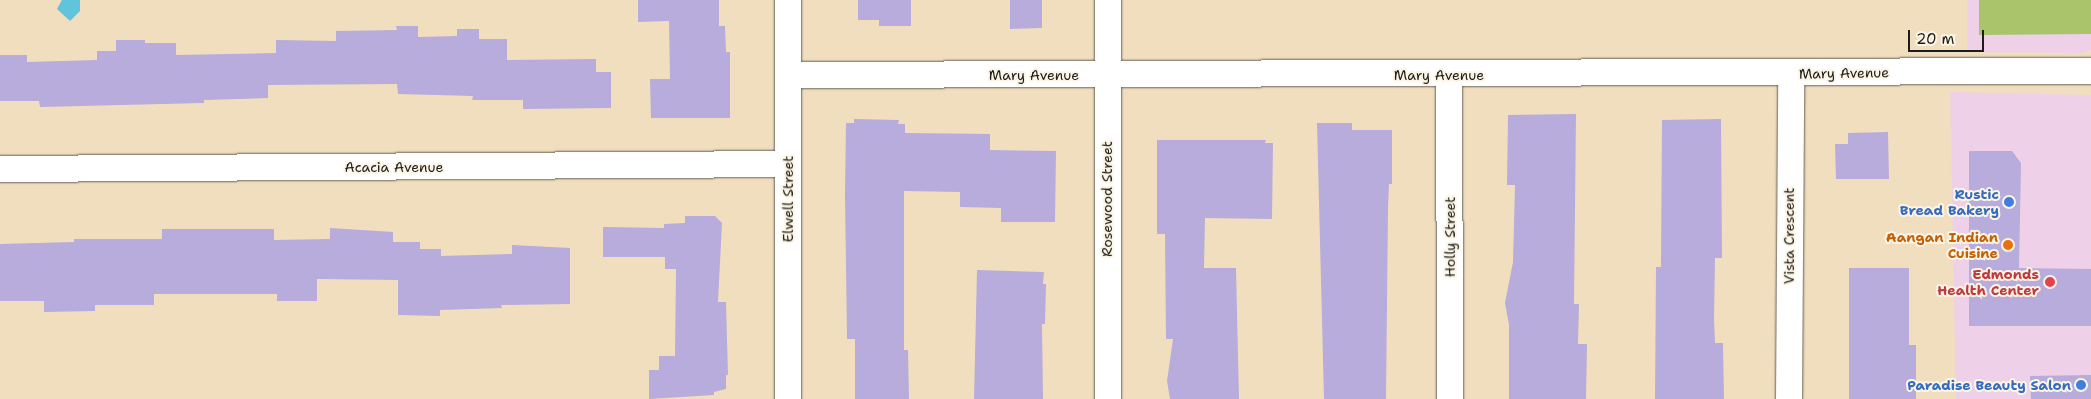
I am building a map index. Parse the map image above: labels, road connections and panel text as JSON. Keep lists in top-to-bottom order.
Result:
{
  "streets": {
    "street": [
      "Mary Avenue",
      "Acacia Avenue",
      "Elwell Street",
      "Rosewood Street",
      "Vista Crescent",
      "Holly Street"
    ]
  },
  "crossings": [
    ["Mary Avenue", "Elwell Street"],
    ["Mary Avenue", "Rosewood Street"],
    ["Mary Avenue", "Vista Crescent"],
    ["Mary Avenue", "Holly Street"],
    ["Acacia Avenue", "Elwell Street"]
  ],
  "places": [
    "Rustic Bread Bakery",
    "Aangan Indian Cuisine",
    "Edmonds Health Center",
    "Paradise Beauty Salon"
  ],
  "scale_bar": "20 m"
}
